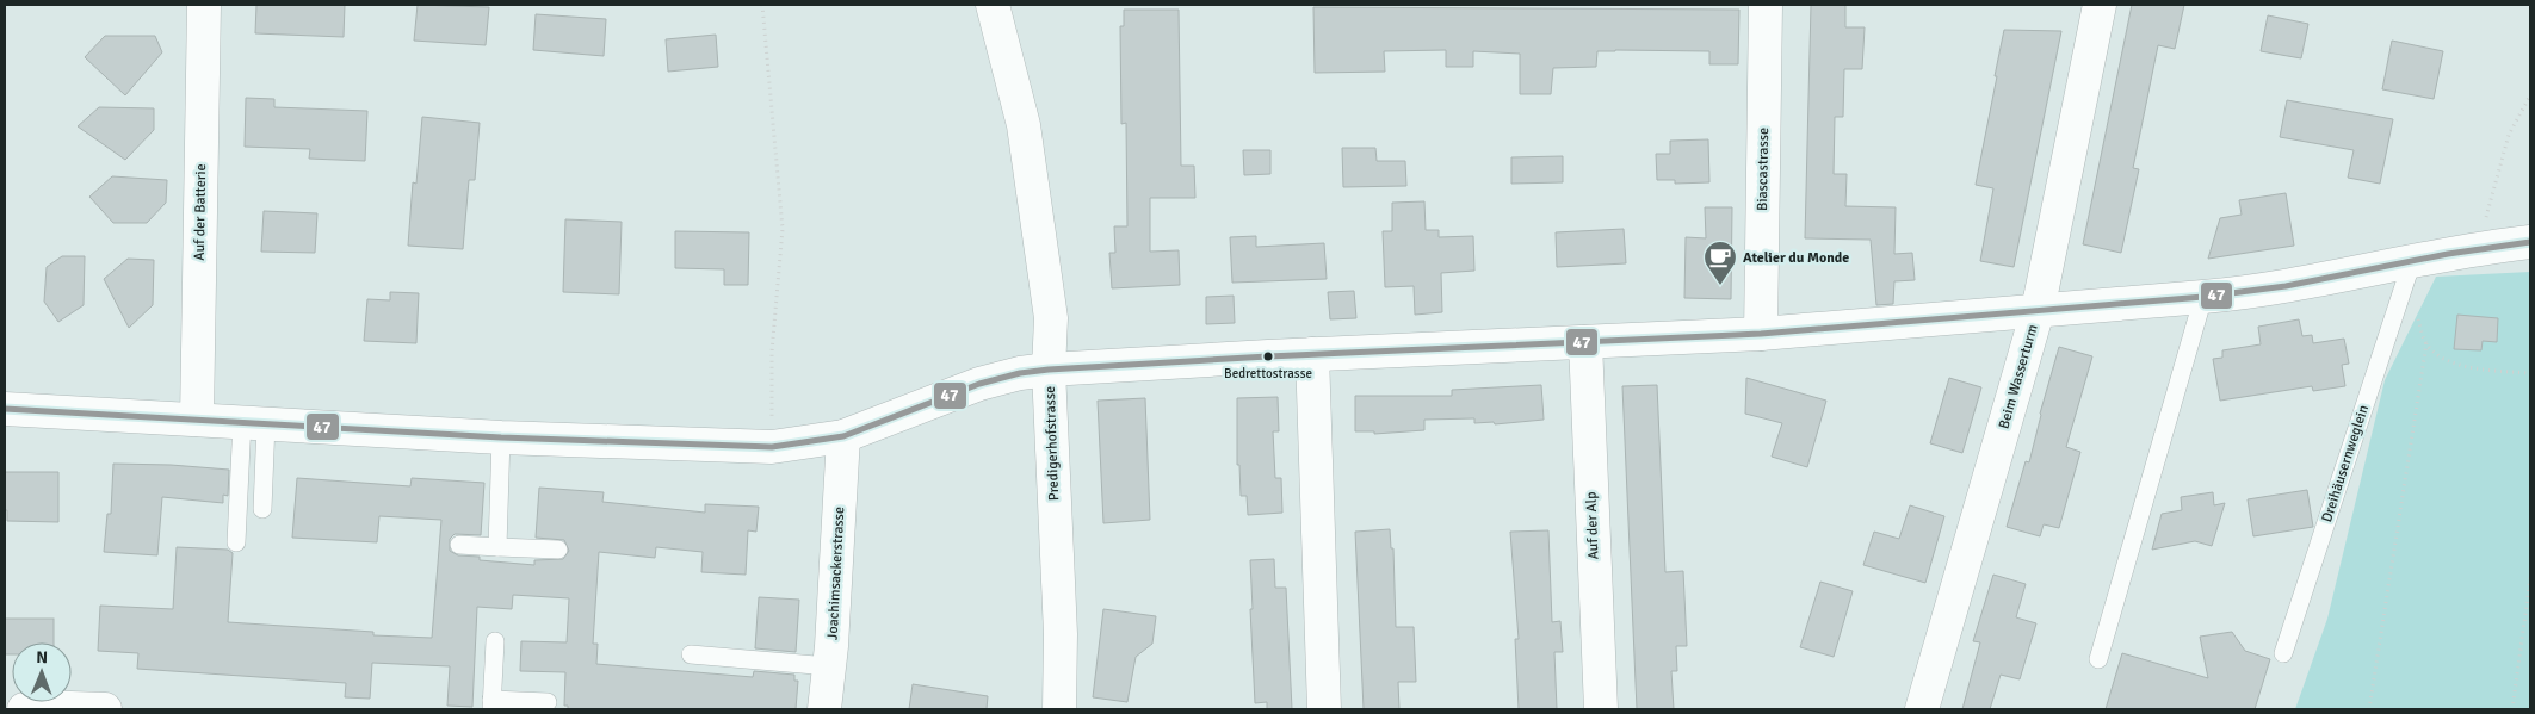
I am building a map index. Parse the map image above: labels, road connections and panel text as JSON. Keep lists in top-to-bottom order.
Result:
{
  "streets": {
    "street": [
      "Biascastrasse",
      "Auf der Batterie",
      "Beim Wasserturm",
      "Predigerhofstrasse",
      "Auf der Alp",
      "Joachimsackerstrasse"
    ],
    "lane": ["Dreihäusernweglein"]
  },
  "places": {
    "cafe": ["Atelier du Monde"],
    "other": ["Bedrettostrasse"]
  },
  "lines": ["transit line 47"],
  "north": "top"
}
